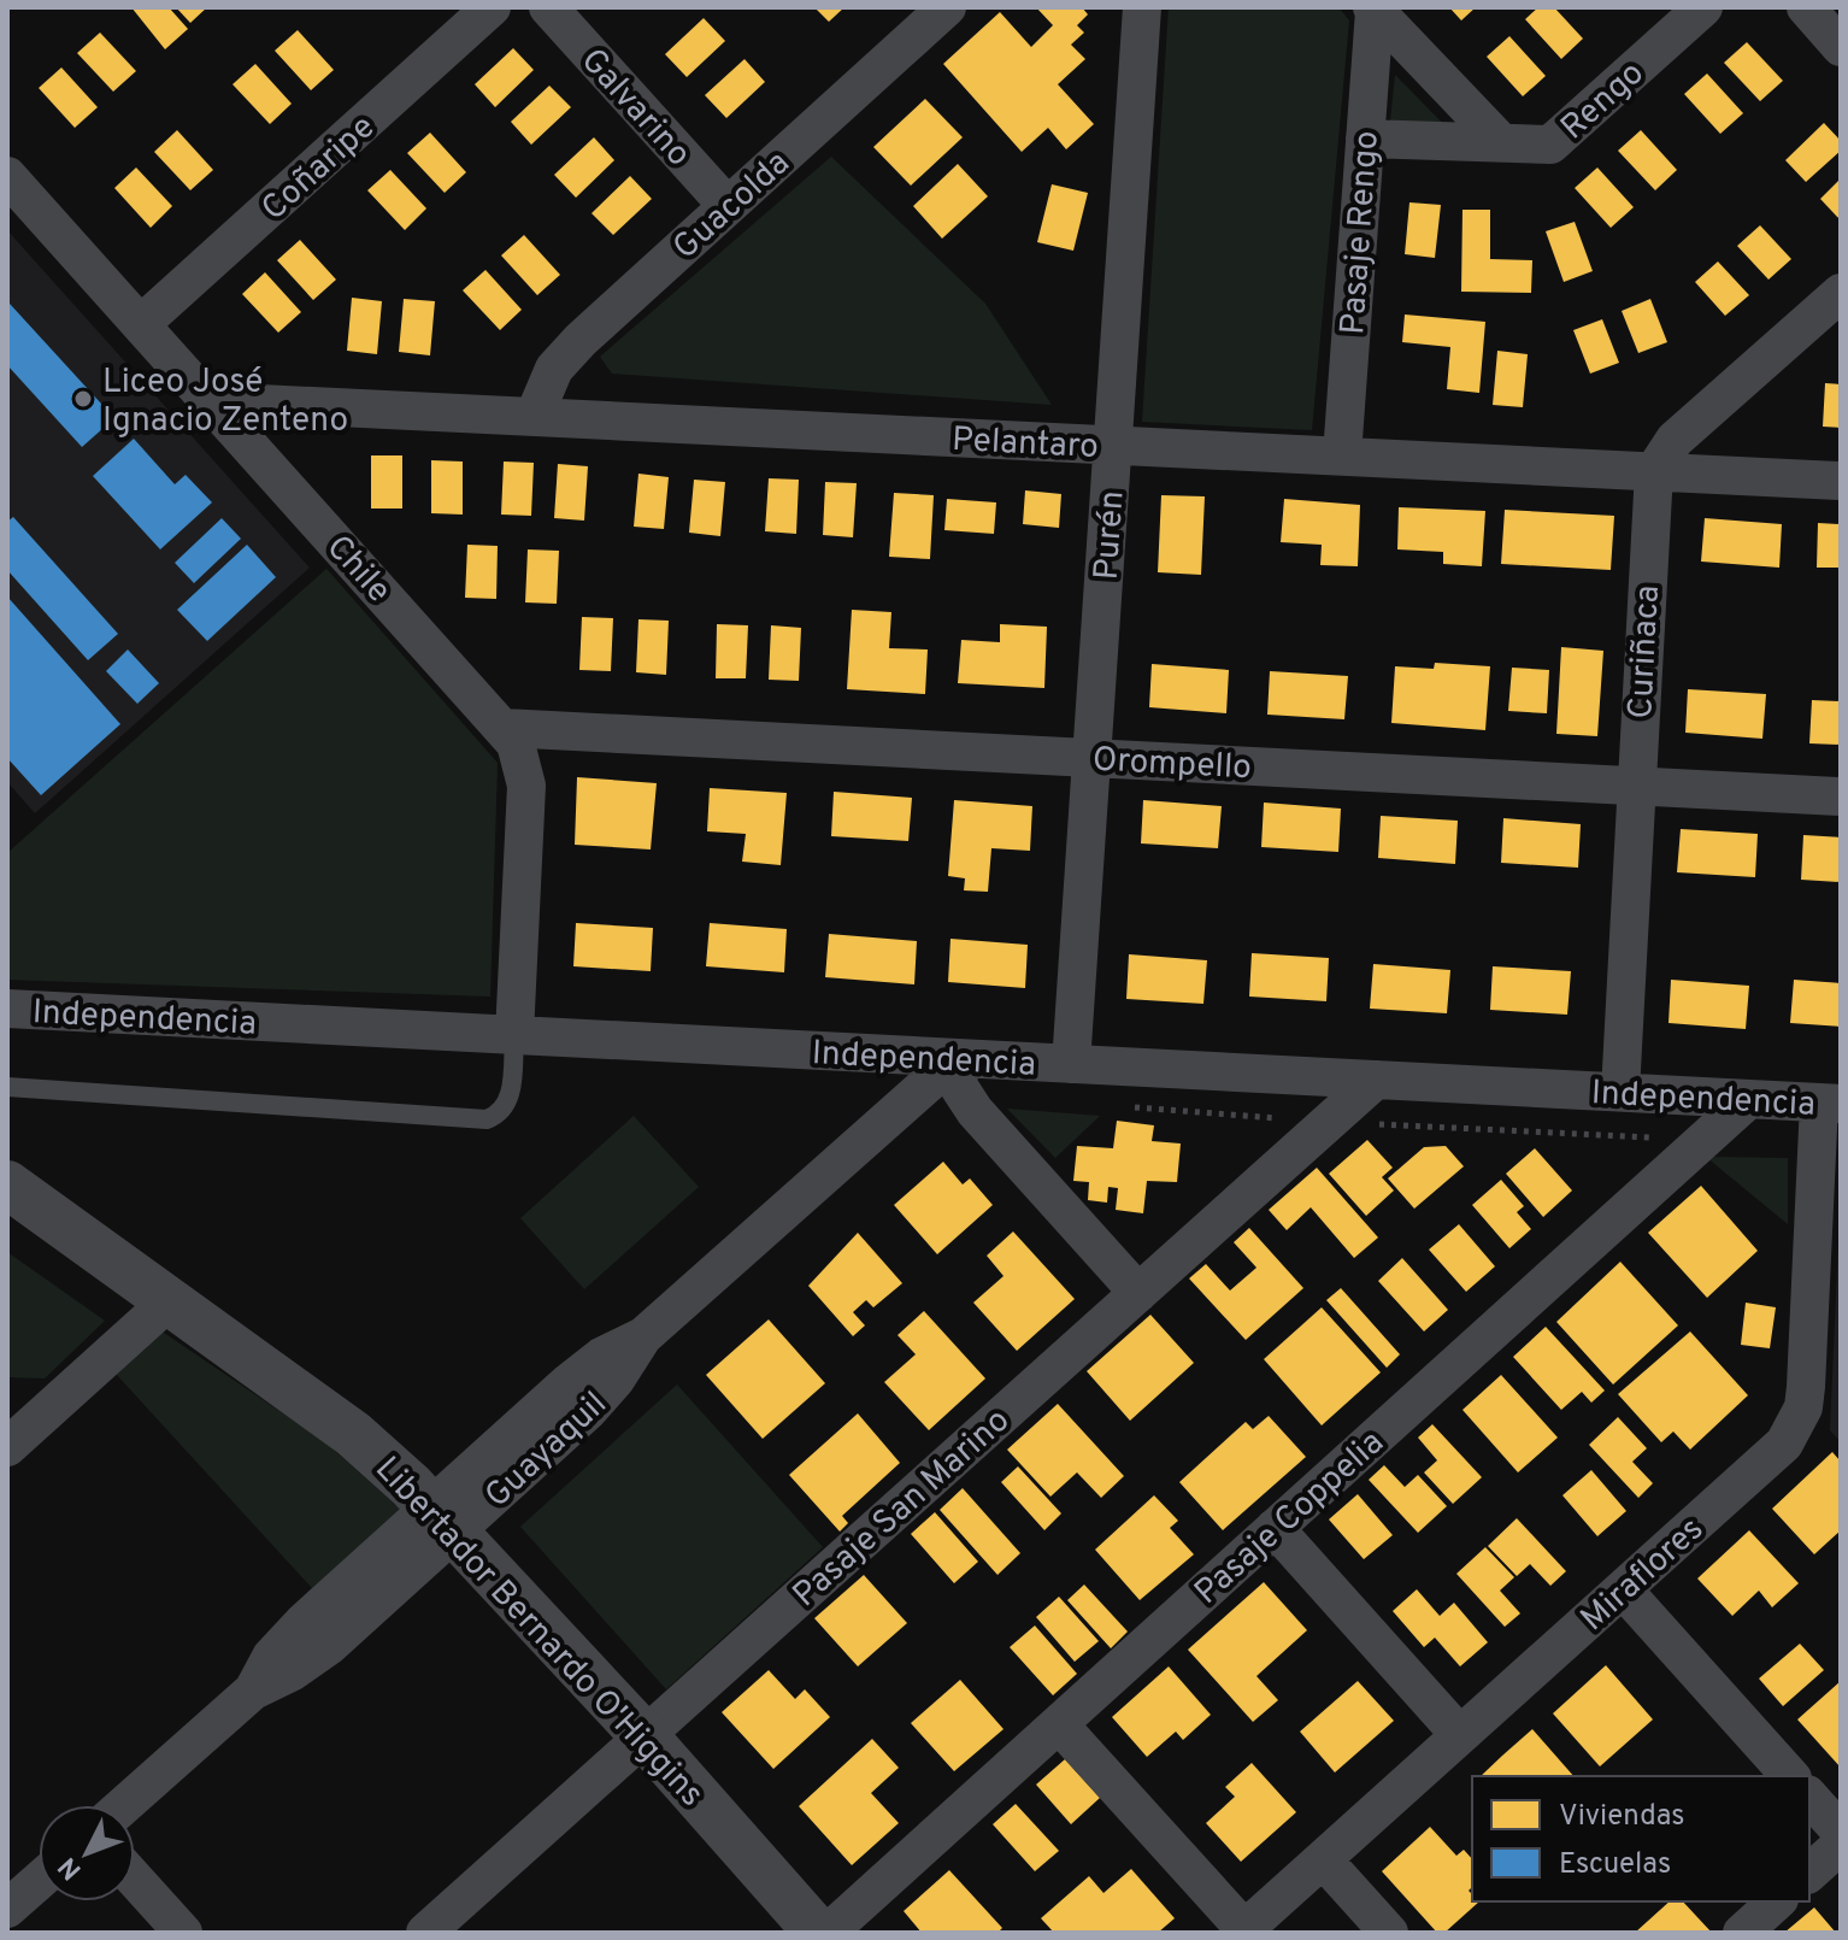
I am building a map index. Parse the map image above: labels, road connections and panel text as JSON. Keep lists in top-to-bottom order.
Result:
{
  "streets": {
    "street": [
      "Rengo",
      "Galvarino",
      "Coñaripe",
      "Guacolda",
      "Pasaje Rengo",
      "Pelantaro",
      "Purén",
      "Chile",
      "Curiñaca",
      "Orompello",
      "Independencia",
      "Guayaquil",
      "Pasaje San Marino",
      "Pasaje Coppelia",
      "Miraflores",
      "Libertador Bernardo O'Higgins"
    ]
  },
  "crossings": [
    ["Rengo", "Pasaje Rengo"],
    ["Galvarino", "Guacolda"],
    ["Coñaripe", "Chile"],
    ["Guacolda", "Pelantaro"],
    ["Pasaje Rengo", "Pelantaro"],
    ["Pelantaro", "Purén"],
    ["Pelantaro", "Chile"],
    ["Pelantaro", "Curiñaca"],
    ["Purén", "Orompello"],
    ["Purén", "Independencia"],
    ["Chile", "Orompello"],
    ["Chile", "Independencia"],
    ["Curiñaca", "Orompello"],
    ["Curiñaca", "Independencia"],
    ["Independencia", "Guayaquil"],
    ["Independencia", "Pasaje San Marino"],
    ["Independencia", "Pasaje Coppelia"],
    ["Independencia", "Miraflores"],
    ["Guayaquil", "Libertador Bernardo O'Higgins"],
    ["Pasaje San Marino", "Libertador Bernardo O'Higgins"]
  ],
  "places": ["Liceo José Ignacio Zenteno"],
  "legend": ["Viviendas", "Escuelas"],
  "north": "bottom left"
}
